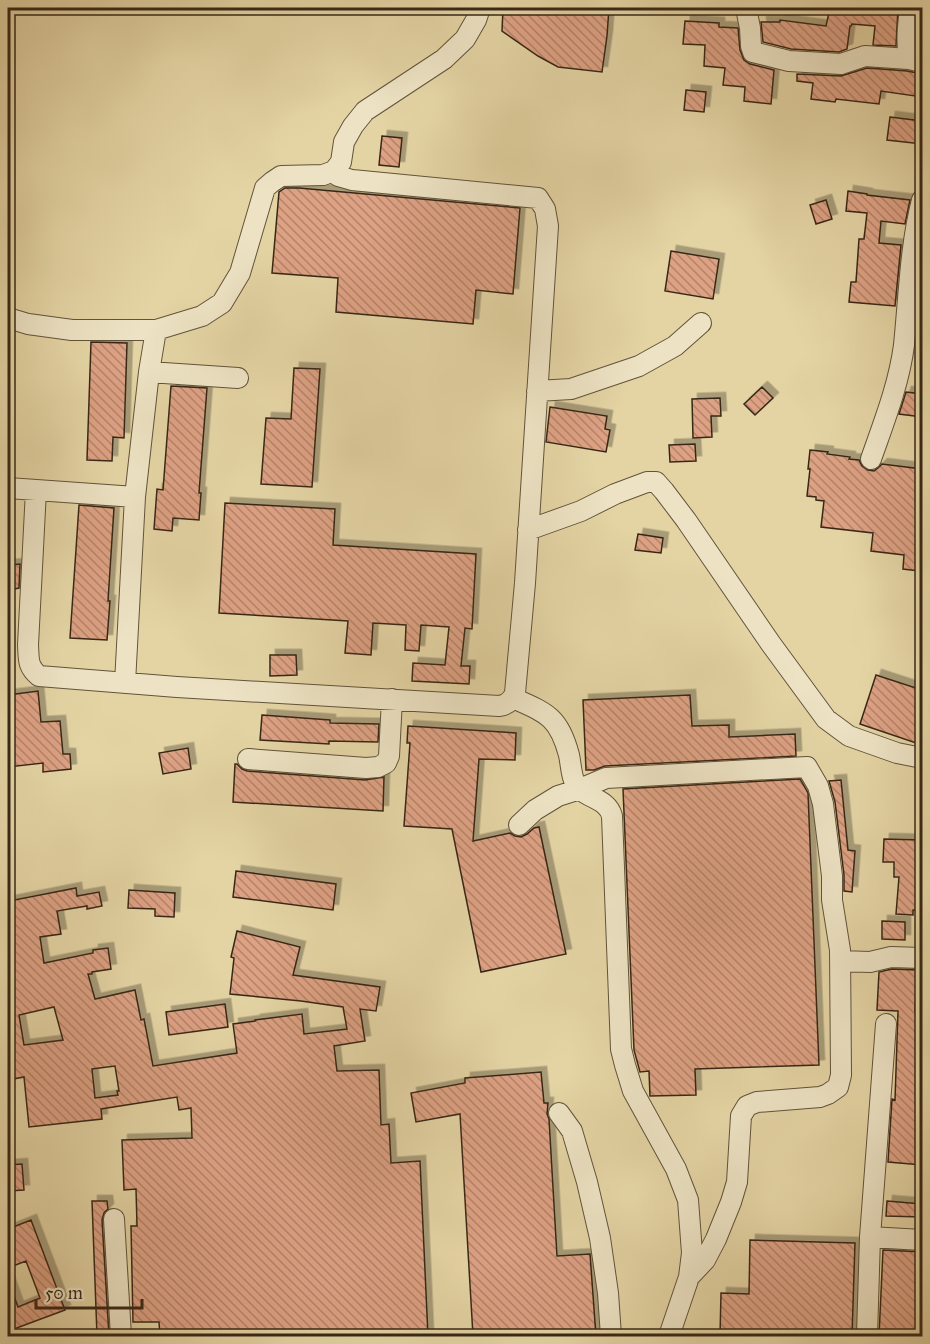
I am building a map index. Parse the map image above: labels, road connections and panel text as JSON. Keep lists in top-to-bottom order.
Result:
{
  "scale_bar": "50 m"
}
